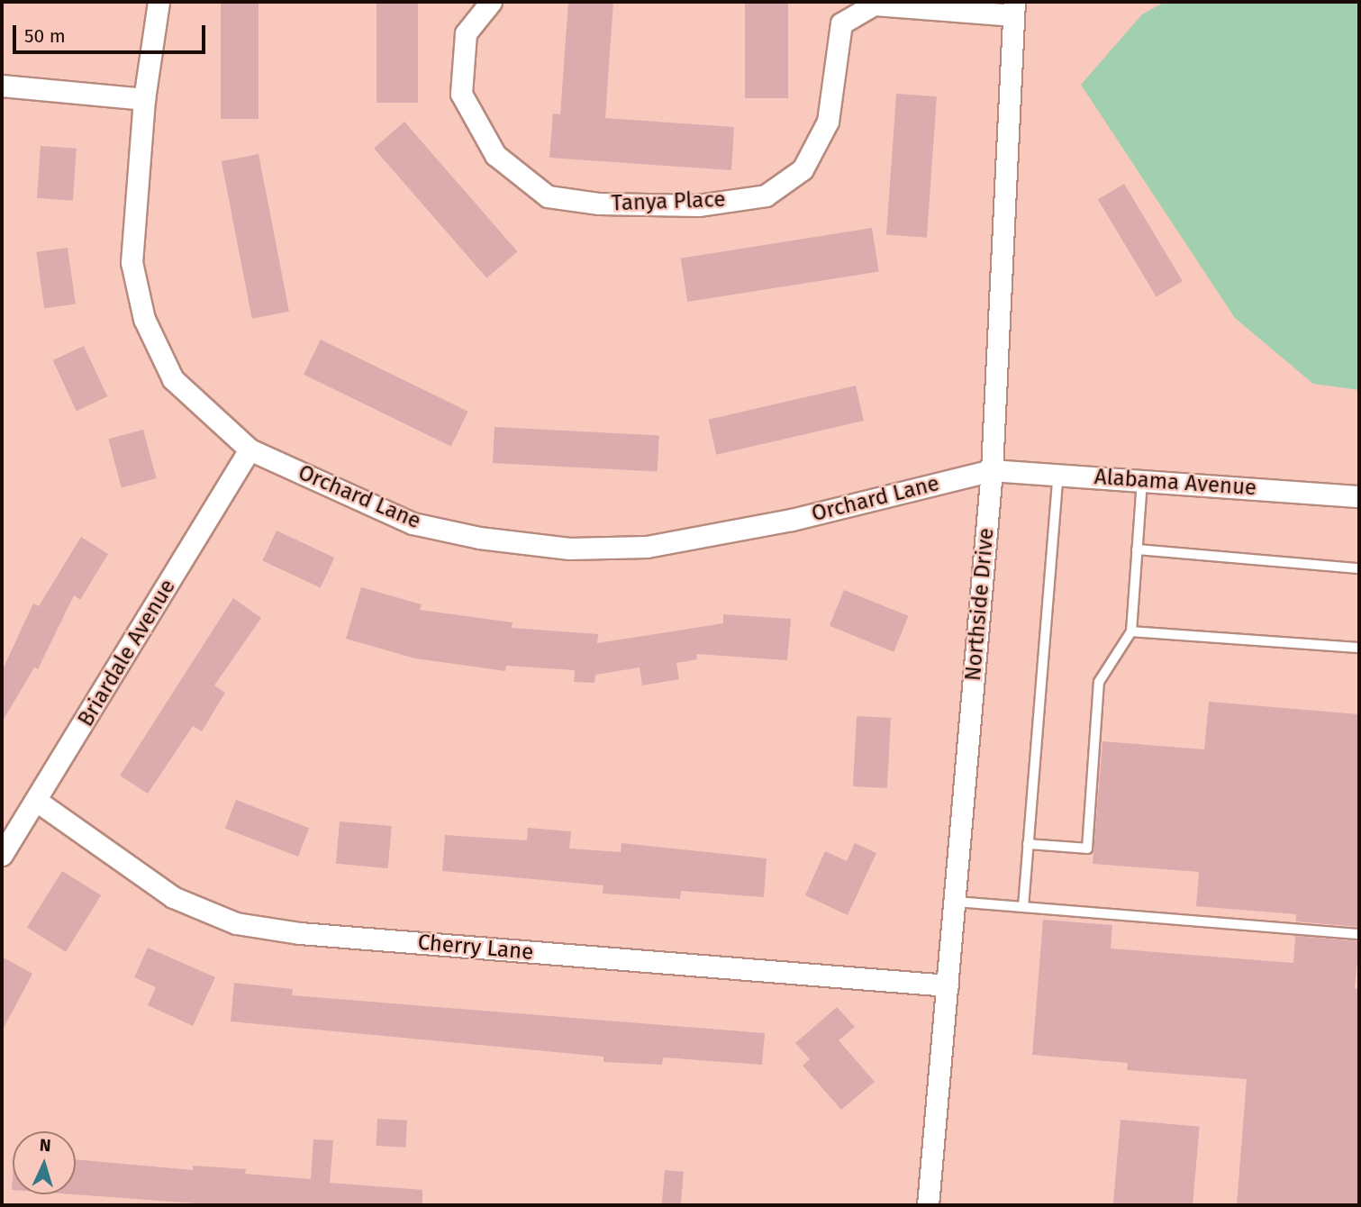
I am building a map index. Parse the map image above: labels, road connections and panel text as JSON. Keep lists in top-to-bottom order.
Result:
{
  "streets": {
    "street": [
      "Tanya Place",
      "Alabama Avenue",
      "Orchard Lane",
      "Northside Drive",
      "Briardale Avenue",
      "Cherry Lane"
    ]
  },
  "crossings": [
    ["Tanya Place", "Northside Drive"],
    ["Alabama Avenue", "Orchard Lane"],
    ["Alabama Avenue", "Northside Drive"],
    ["Orchard Lane", "Northside Drive"],
    ["Orchard Lane", "Briardale Avenue"],
    ["Northside Drive", "Cherry Lane"],
    ["Briardale Avenue", "Cherry Lane"]
  ],
  "scale_bar": "50 m",
  "north": "top"
}
